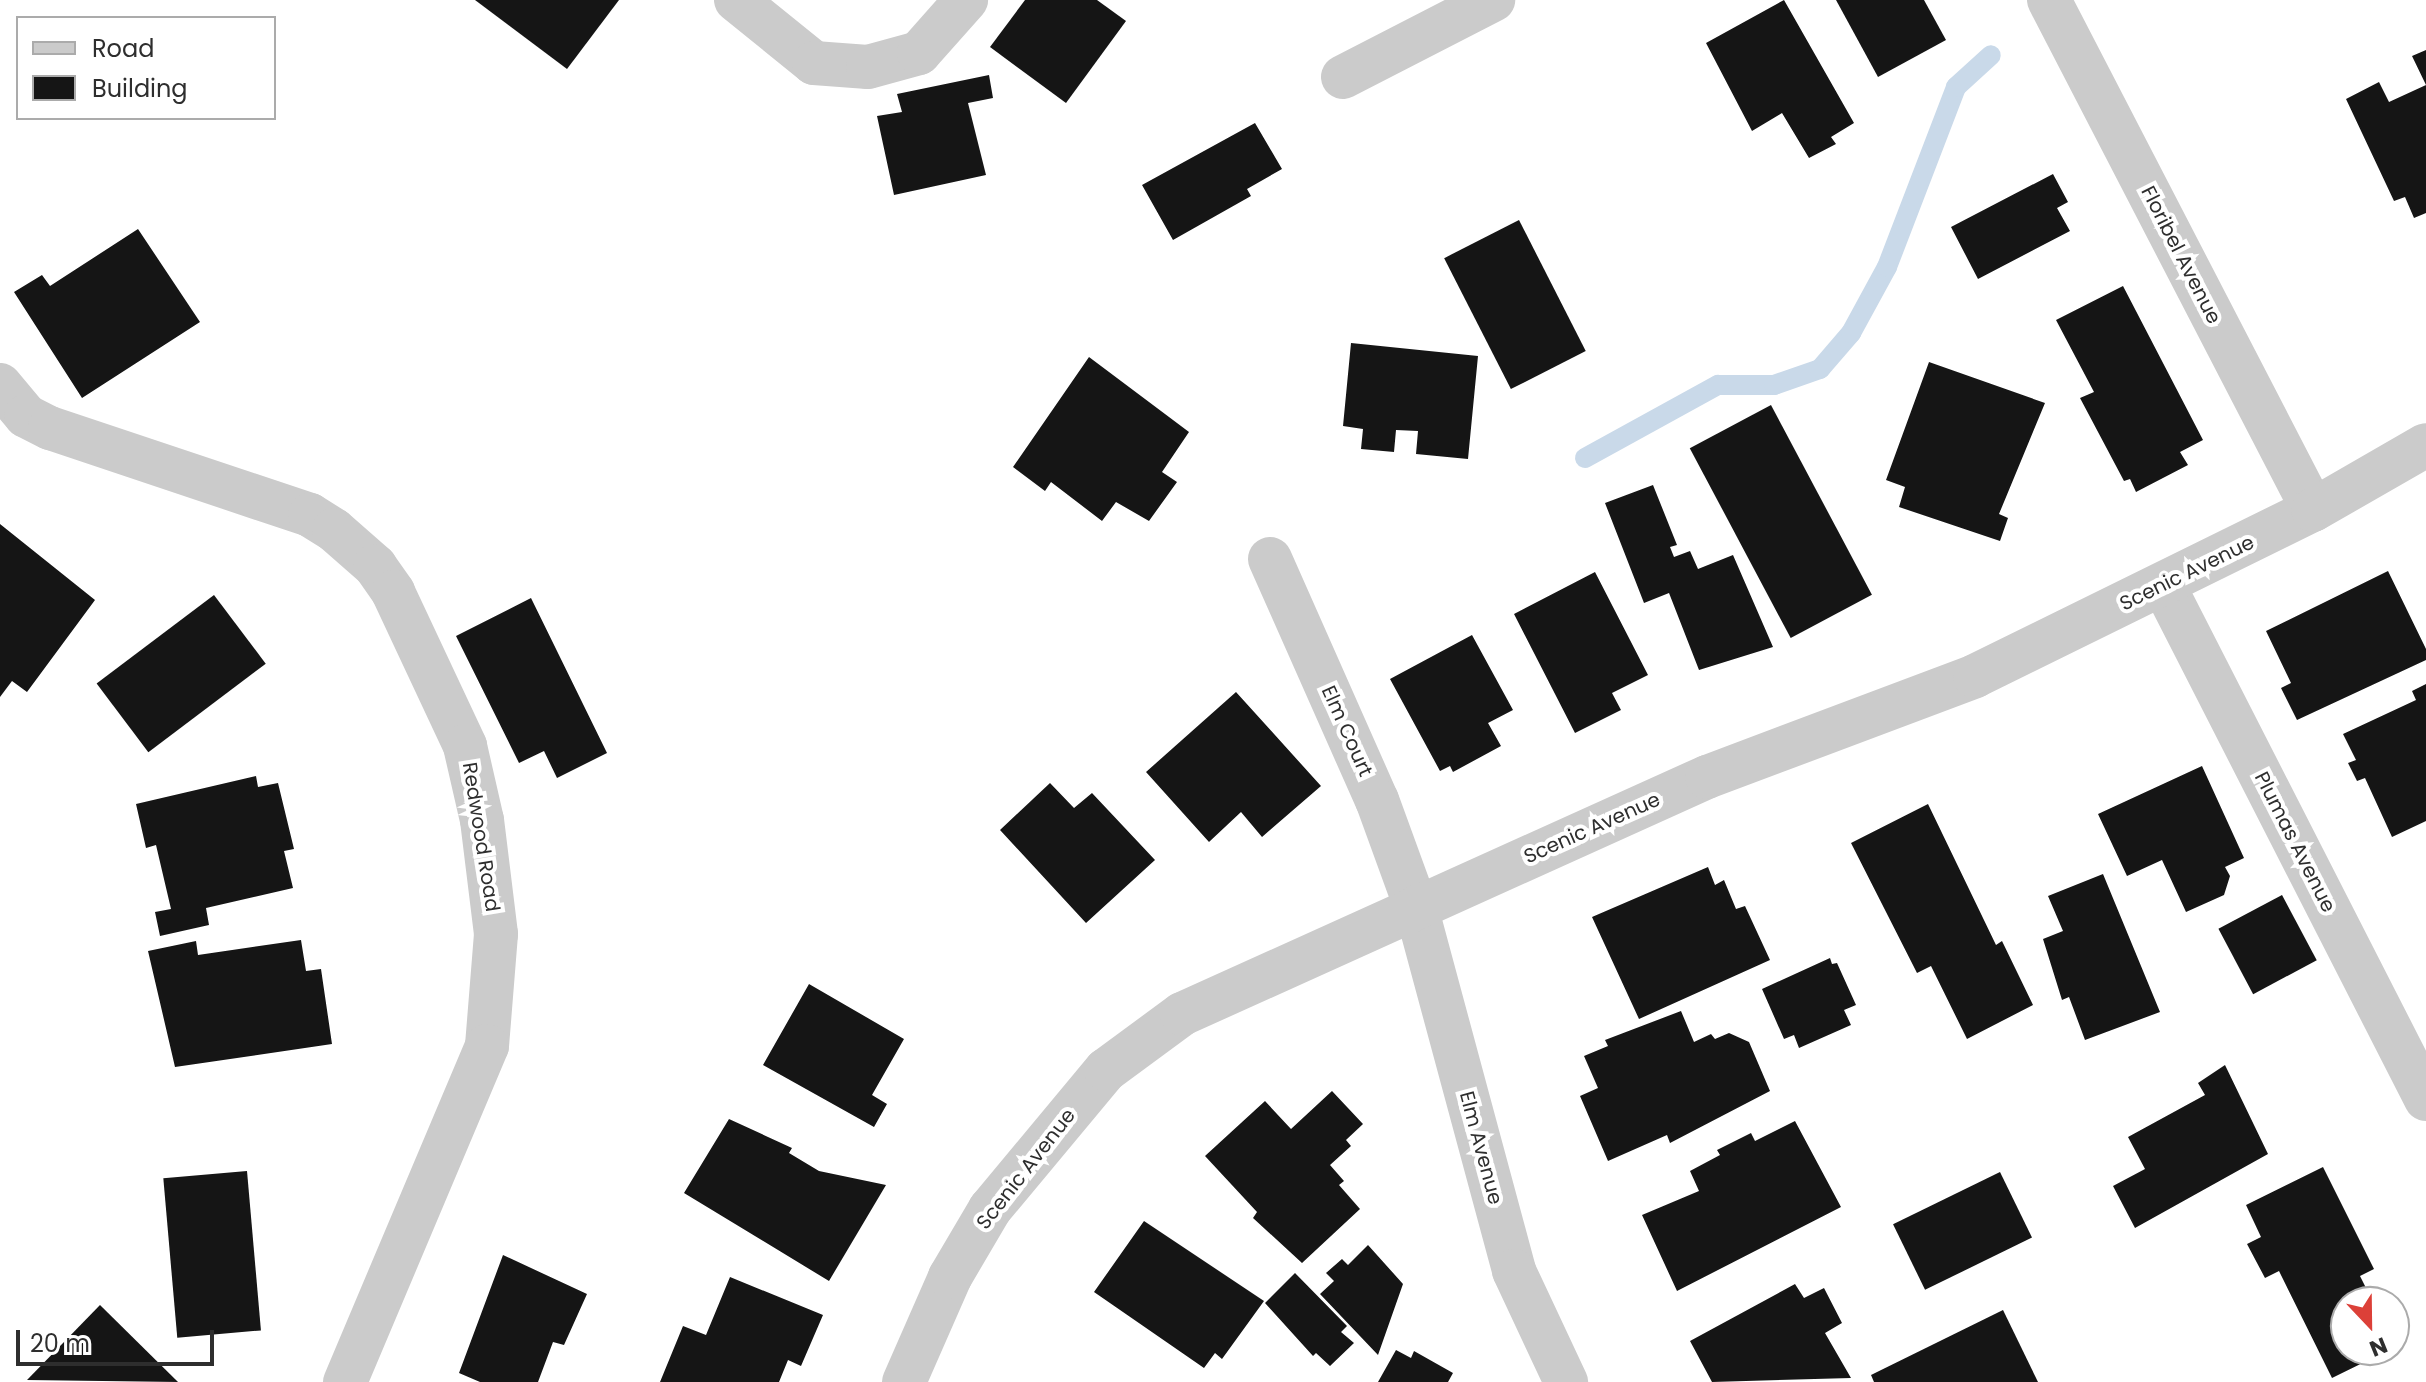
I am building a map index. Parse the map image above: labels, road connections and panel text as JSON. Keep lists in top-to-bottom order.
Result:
{
  "streets": {
    "street": [
      "Floribel Avenue",
      "Scenic Avenue",
      "Elm Court",
      "Redwood Road",
      "Plumas Avenue",
      "Elm Avenue"
    ]
  },
  "crossings": [
    ["Floribel Avenue", "Scenic Avenue"],
    ["Scenic Avenue", "Elm Court"],
    ["Scenic Avenue", "Plumas Avenue"],
    ["Scenic Avenue", "Elm Avenue"],
    ["Elm Court", "Elm Avenue"]
  ],
  "legend": ["Road", "Building"],
  "scale_bar": "20 m",
  "north": "bottom"
}
